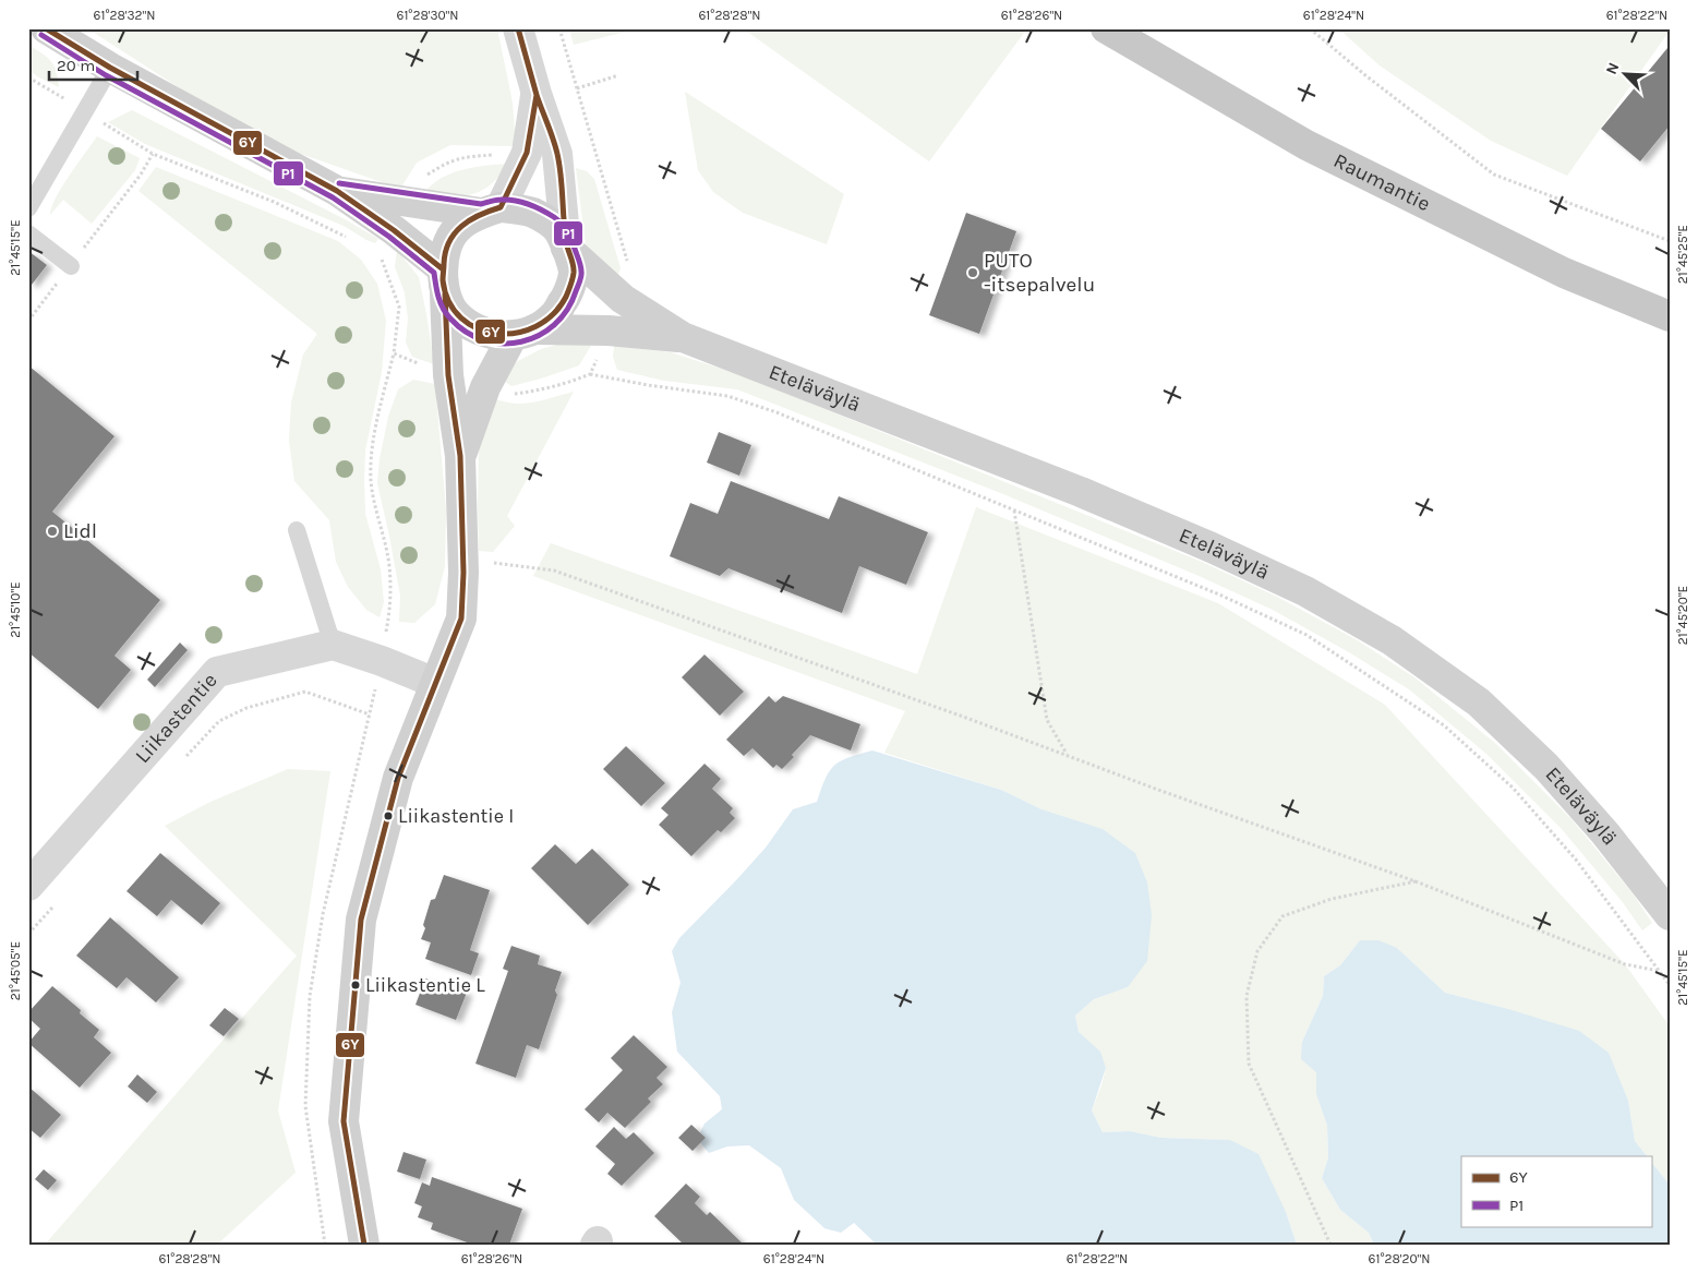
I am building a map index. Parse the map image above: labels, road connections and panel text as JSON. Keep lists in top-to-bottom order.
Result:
{
  "streets": {
    "highway": ["Raumantie"],
    "main road": ["Eteläväylä"],
    "street": ["Liikastentie"]
  },
  "places": [
    "PUTO -itsepalvelu",
    "Lidl",
    "Liikastentie I",
    "Liikastentie L"
  ],
  "lines": ["transit line 6Y", "transit line P1"],
  "legend": ["6Y", "P1"],
  "scale_bar": "20 m",
  "north": "top left",
  "coordinates": [
    "61°28'32\"N",
    "61°28'30\"N",
    "61°28'28\"N",
    "61°28'26\"N",
    "61°28'24\"N",
    "61°28'22\"N",
    "21°45'15\"E",
    "21°45'25\"E",
    "21°45'10\"E",
    "21°45'20\"E",
    "21°45'05\"E",
    "61°28'20\"N"
  ]
}
